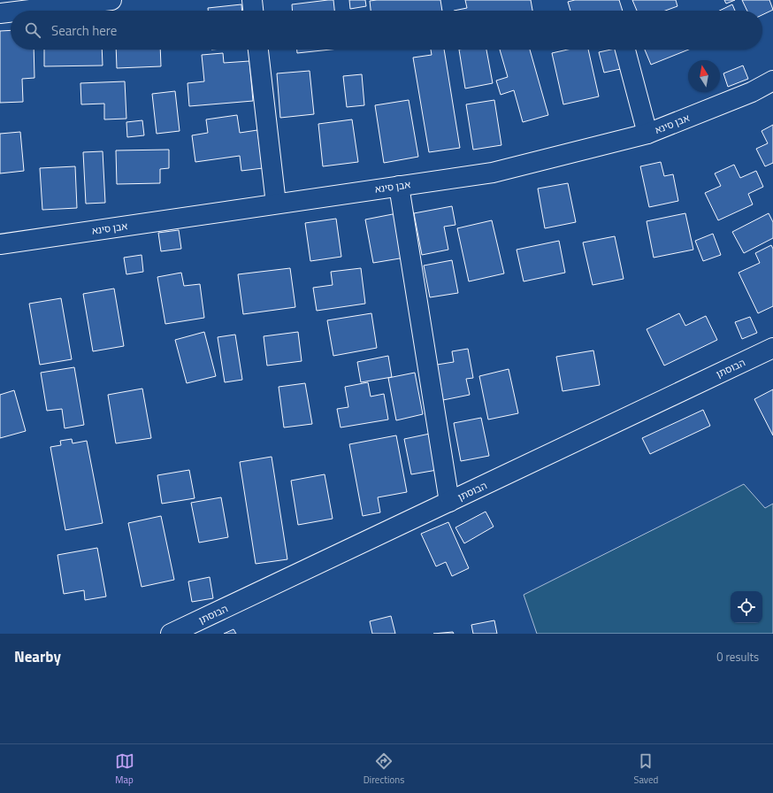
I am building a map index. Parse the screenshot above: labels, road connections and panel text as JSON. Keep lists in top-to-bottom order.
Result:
{
  "streets": {
    "street": ["אבן סינא", "הבוסתן"]
  },
  "north": "top",
  "page": {
    "search": "Search here",
    "heading": ["Nearby", "0 results"],
    "nav": ["Map", "Directions", "Saved"]
  }
}
